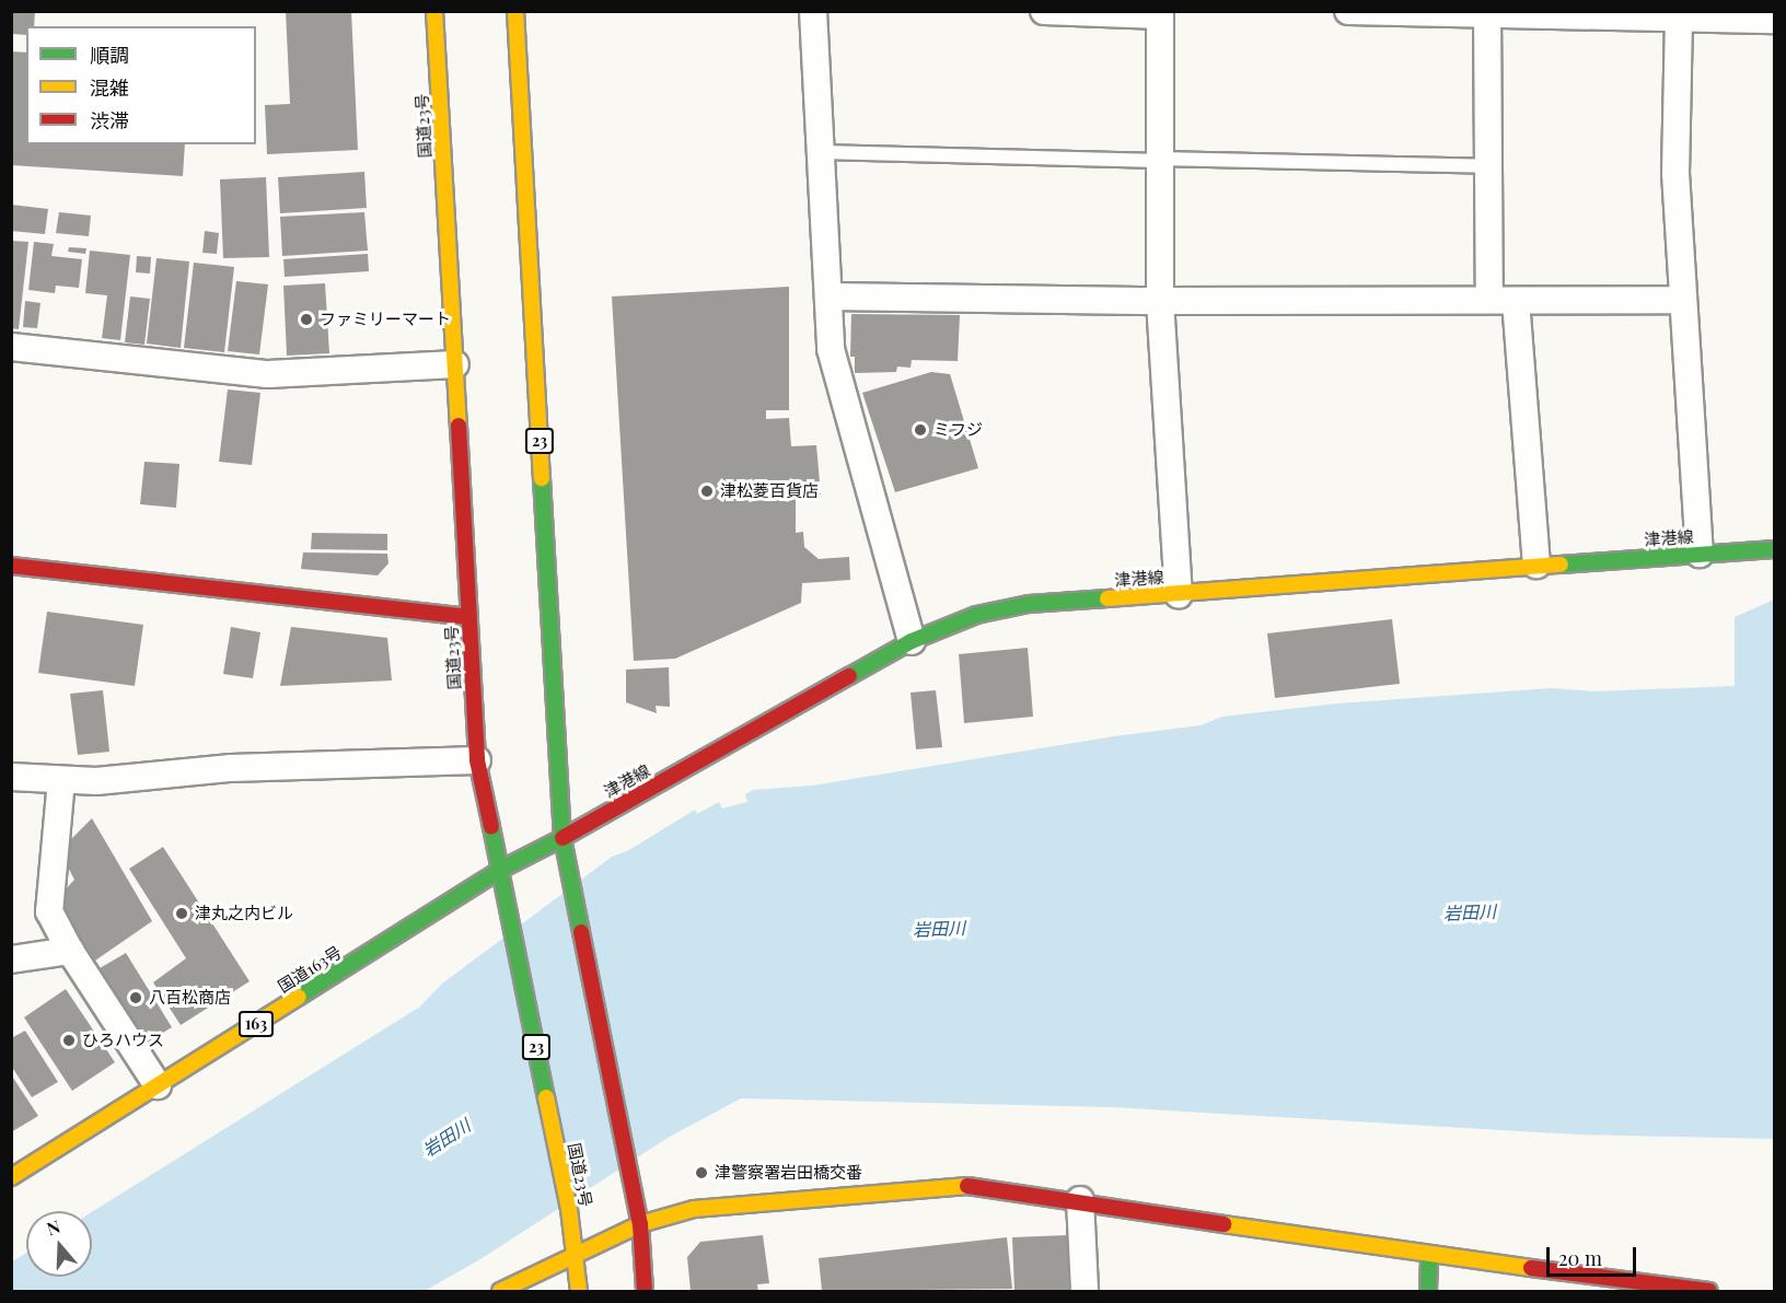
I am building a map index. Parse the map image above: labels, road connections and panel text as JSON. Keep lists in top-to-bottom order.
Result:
{
  "streets": {
    "main road": [
      "国道23号",
      "23",
      "津港線",
      "国道163号",
      "163"
    ]
  },
  "crossings": [
    ["国道23号", "国道163号"],
    ["23", "津港線"],
    ["23", "国道163号"],
    ["津港線", "国道163号"]
  ],
  "water": ["岩田川"],
  "places": [
    "ファミリーマート",
    "ミフジ",
    "津松菱百貨店",
    "津丸之内ビル",
    "八百松商店",
    "ひろハウス",
    "津警察署岩田橋交番"
  ],
  "legend": ["順調", "混雑", "渋滞"],
  "scale_bar": "20 m",
  "north": "top"
}
